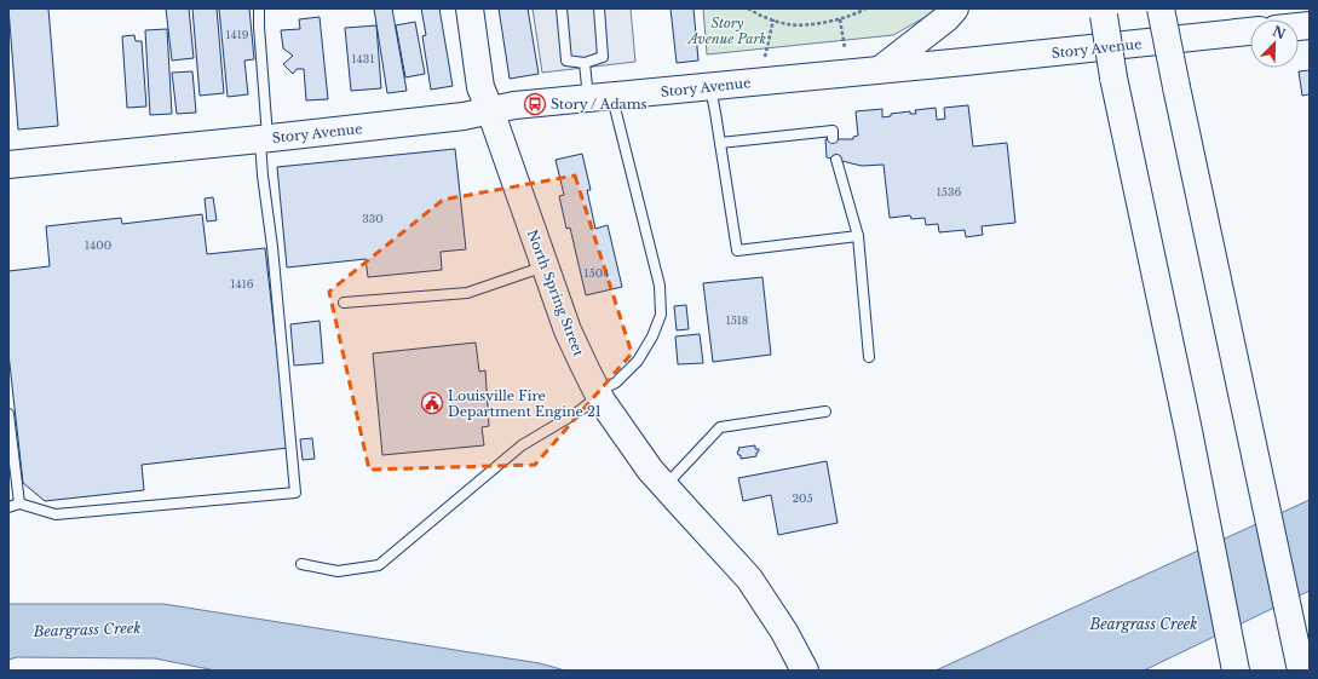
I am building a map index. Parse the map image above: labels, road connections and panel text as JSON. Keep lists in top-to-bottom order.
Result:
{
  "streets": {
    "main road": ["Story Avenue", "North Spring Street"]
  },
  "crossings": [
    ["Story Avenue", "North Spring Street"]
  ],
  "water": ["Beargrass Creek"],
  "parks": ["Story Avenue Park"],
  "places": {
    "bus stop": ["Story / Adams"],
    "public building": ["Louisville Fire Department Engine 21"]
  },
  "house_numbers": [
    "1419",
    "1431",
    "1536",
    "330",
    "1400",
    "1504",
    "1416",
    "1518",
    "205"
  ],
  "north": "top right"
}
